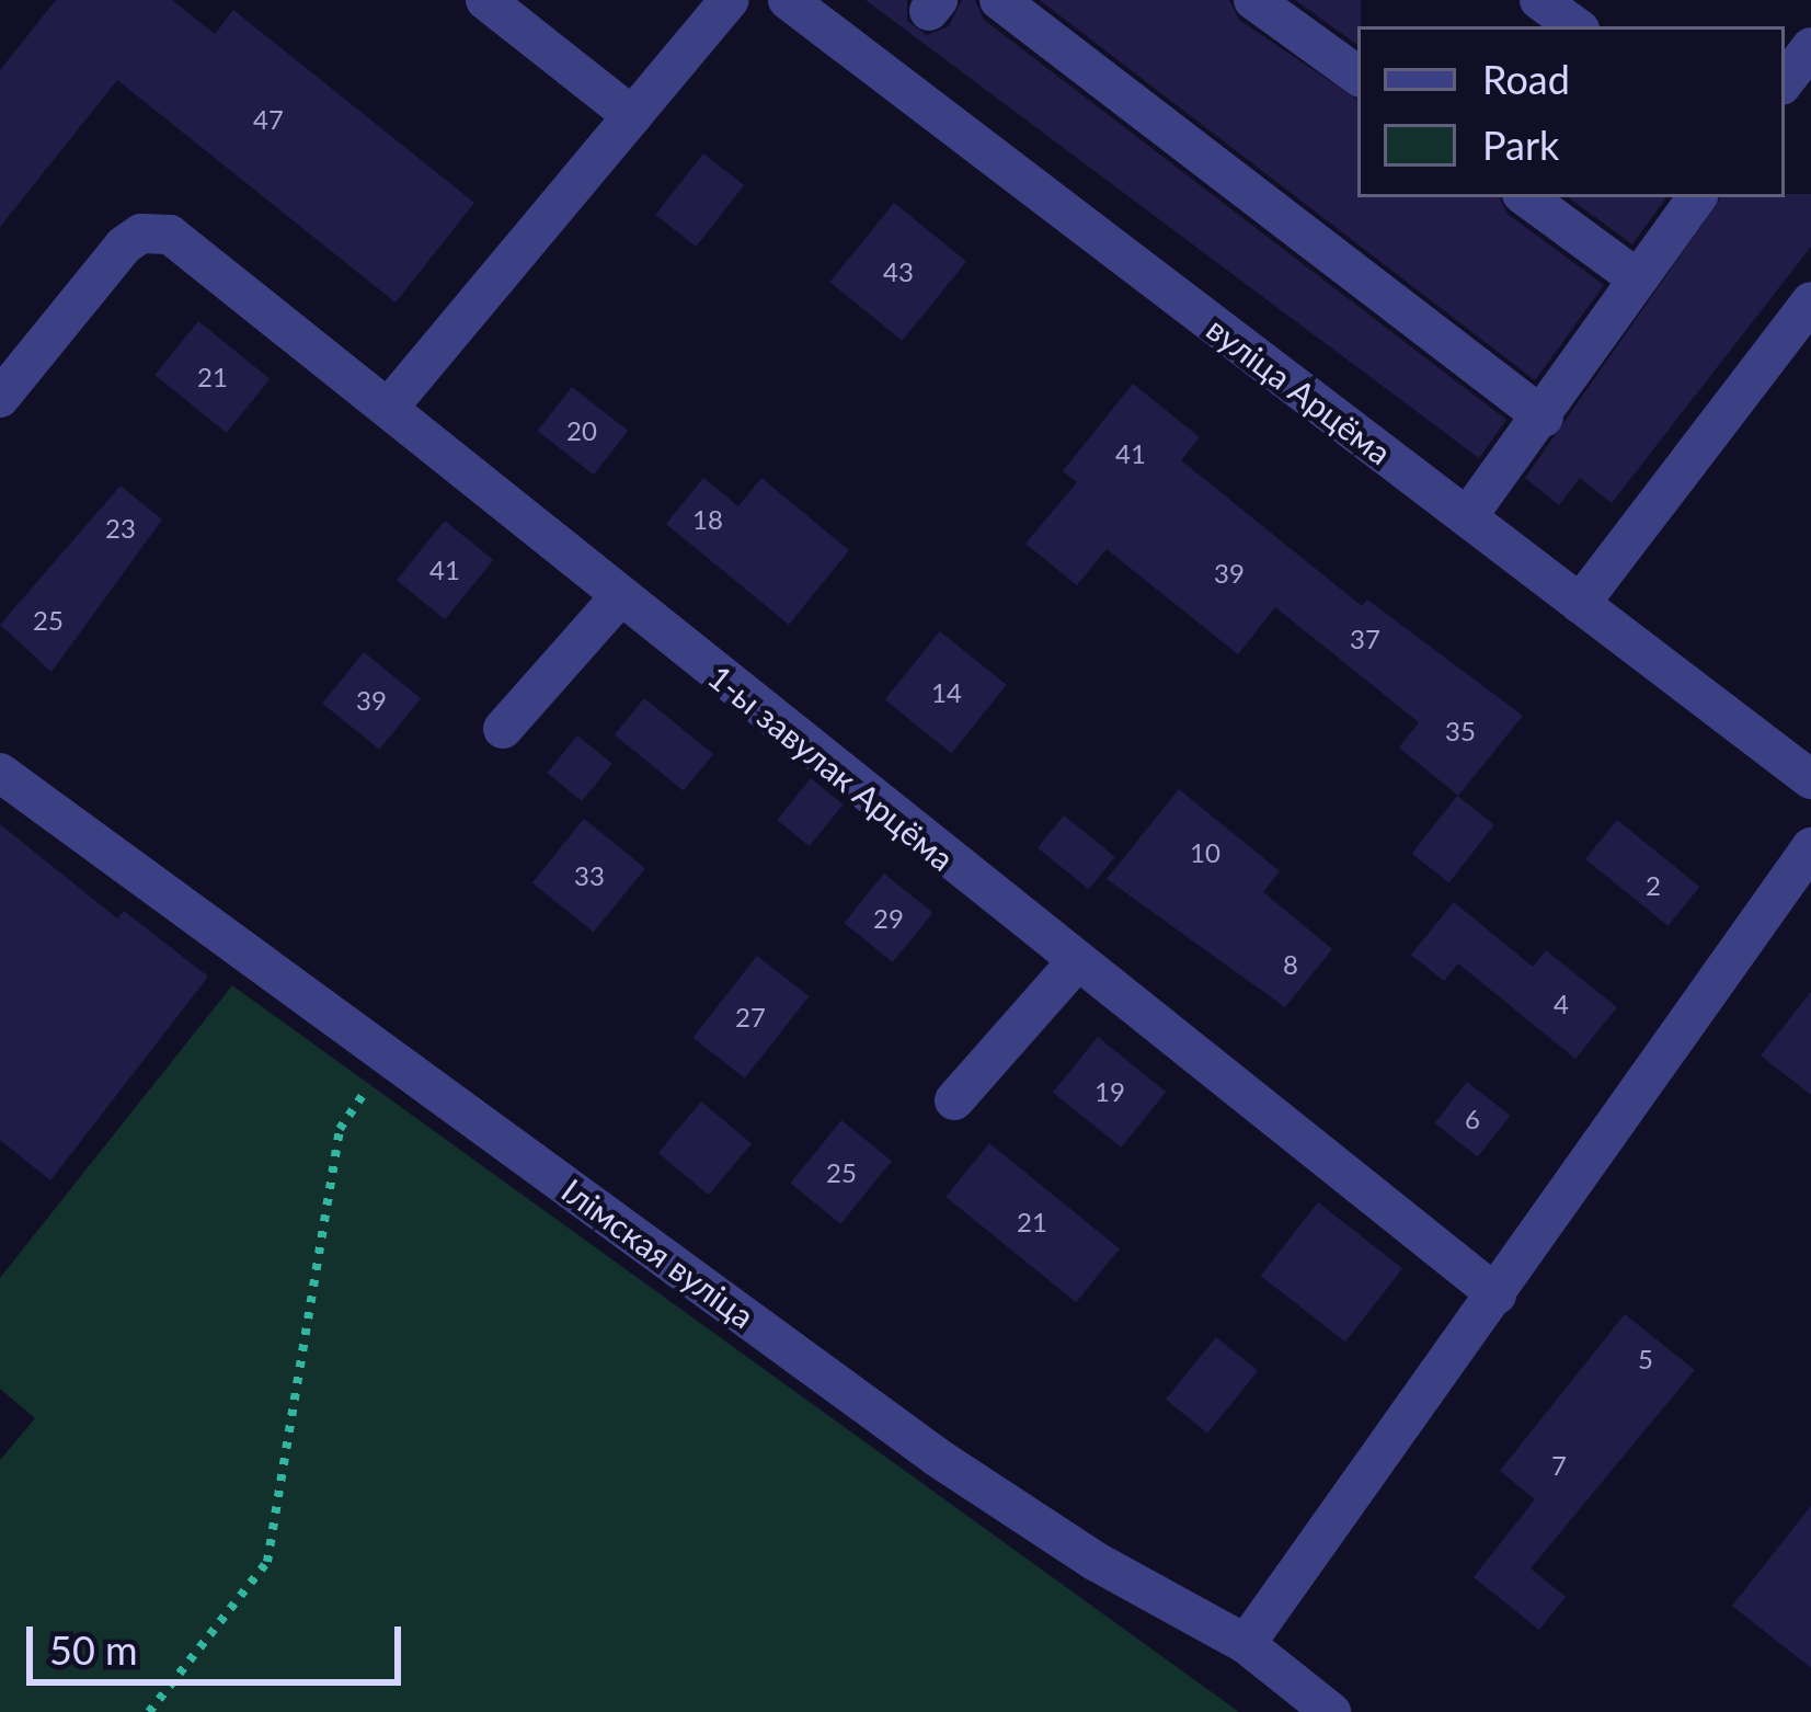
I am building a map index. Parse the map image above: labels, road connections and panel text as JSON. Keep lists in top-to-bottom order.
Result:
{
  "streets": {
    "street": ["вуліца Арцёма", "1-ы завулак Арцёма", "Ілімская вуліца"]
  },
  "house_numbers": [
    "47",
    "43",
    "21",
    "20",
    "41",
    "18",
    "23",
    "41",
    "39",
    "25",
    "37",
    "14",
    "39",
    "35",
    "10",
    "33",
    "2",
    "29",
    "8",
    "4",
    "27",
    "19",
    "6",
    "25",
    "21",
    "5",
    "7"
  ],
  "legend": ["Road", "Park"],
  "scale_bar": "50 m"
}
